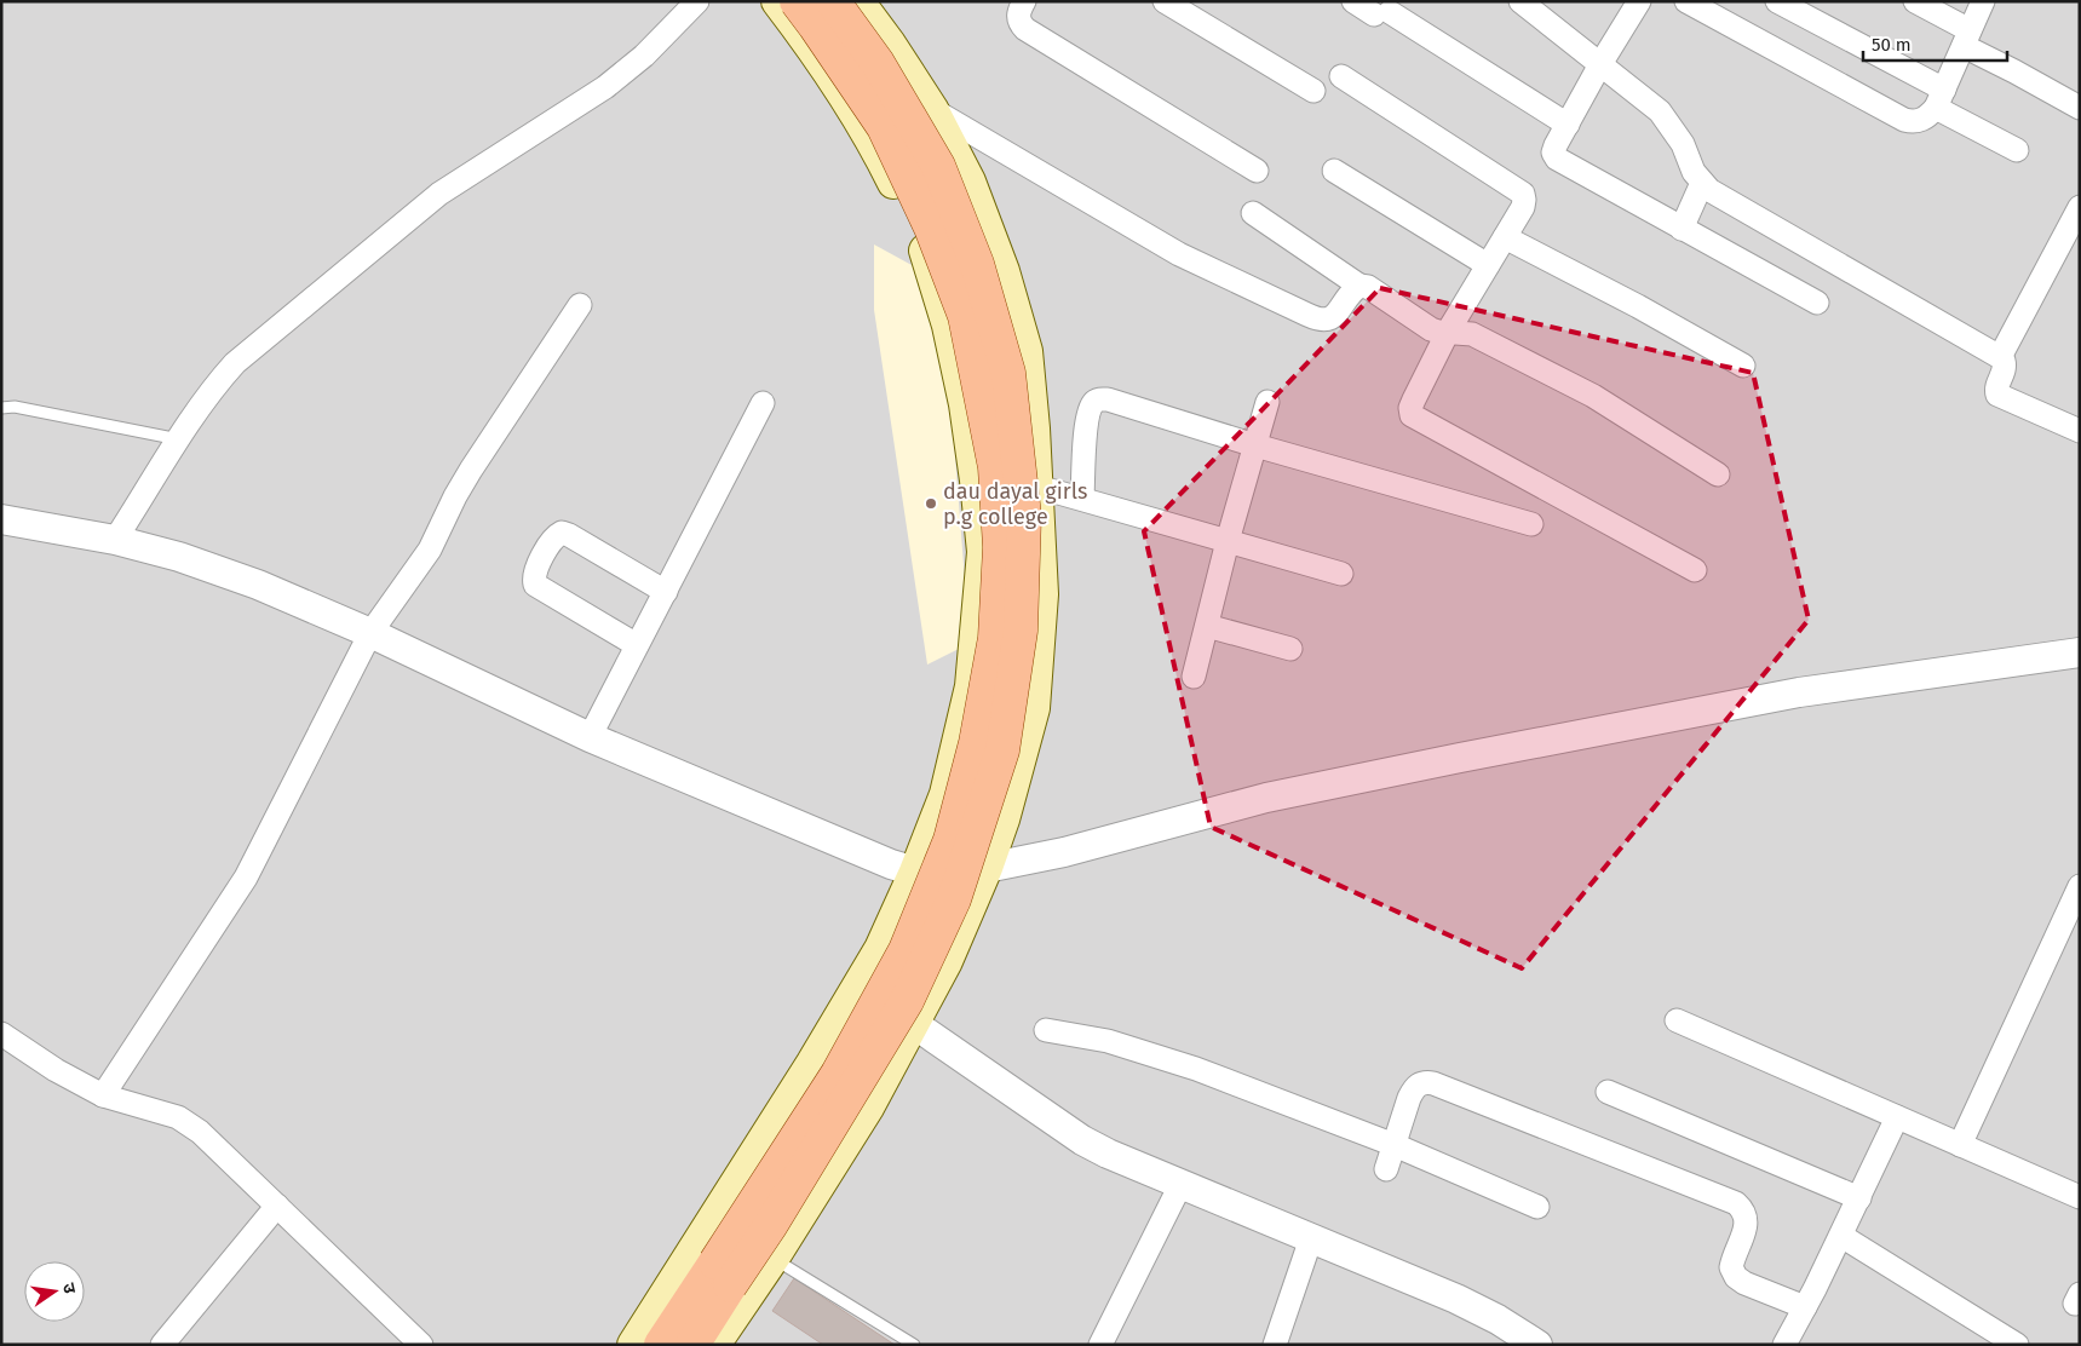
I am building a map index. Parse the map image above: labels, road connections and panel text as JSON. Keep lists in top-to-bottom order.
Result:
{
  "places": ["dau dayal girls p.g college"],
  "scale_bar": "50 m",
  "north": "right"
}
